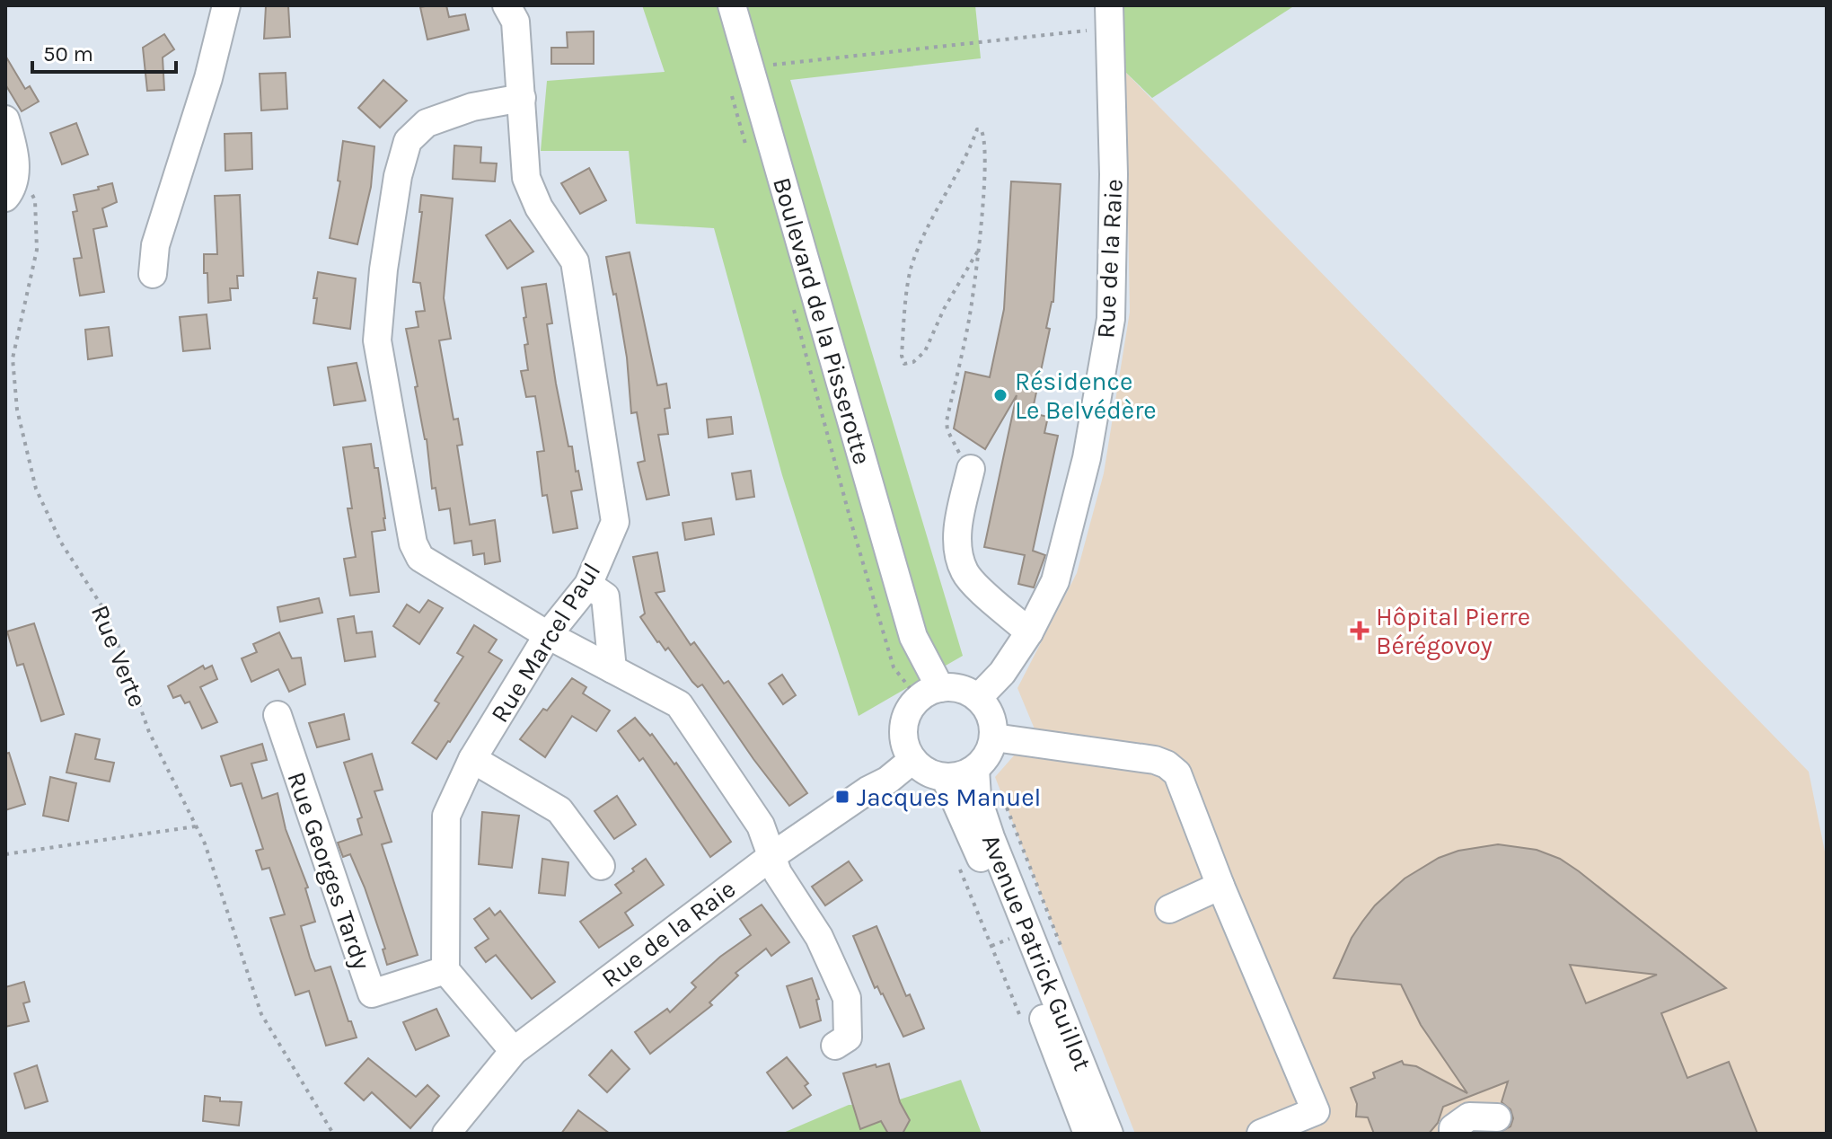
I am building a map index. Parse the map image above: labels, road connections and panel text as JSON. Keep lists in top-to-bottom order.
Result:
{
  "streets": {
    "street": [
      "Rue de la Raie",
      "Boulevard de la Pisserotte",
      "Rue Marcel Paul",
      "Rue Georges Tardy",
      "Avenue Patrick Guillot"
    ],
    "path": ["Rue Verte"]
  },
  "crossings": [
    ["Rue de la Raie", "Boulevard de la Pisserotte"],
    ["Rue de la Raie", "Avenue Patrick Guillot"],
    ["Boulevard de la Pisserotte", "Avenue Patrick Guillot"],
    ["Rue Marcel Paul", "Rue Georges Tardy"]
  ],
  "places": {
    "other": ["Résidence Le Belvédère"],
    "health": ["Hôpital Pierre Bérégovoy"],
    "transit": ["Jacques Manuel"]
  },
  "scale_bar": "50 m"
}
